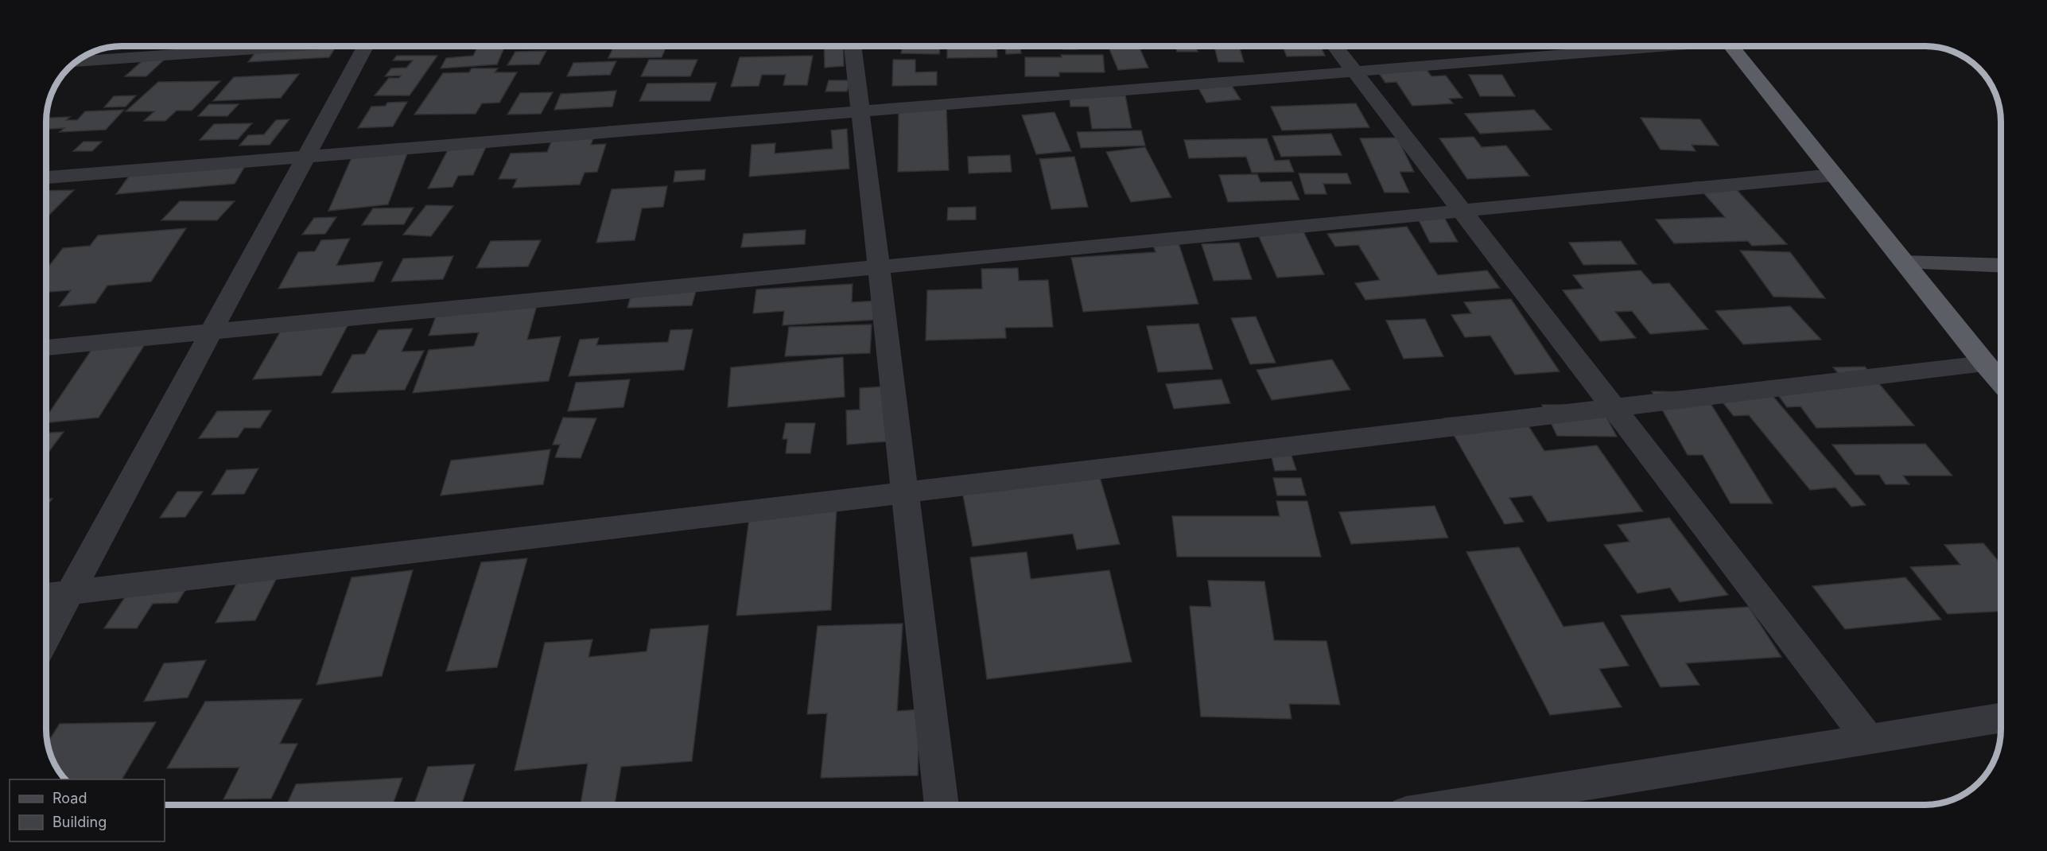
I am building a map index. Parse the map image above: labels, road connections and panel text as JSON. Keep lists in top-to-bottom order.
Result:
{
  "legend": ["Road", "Building"]
}
